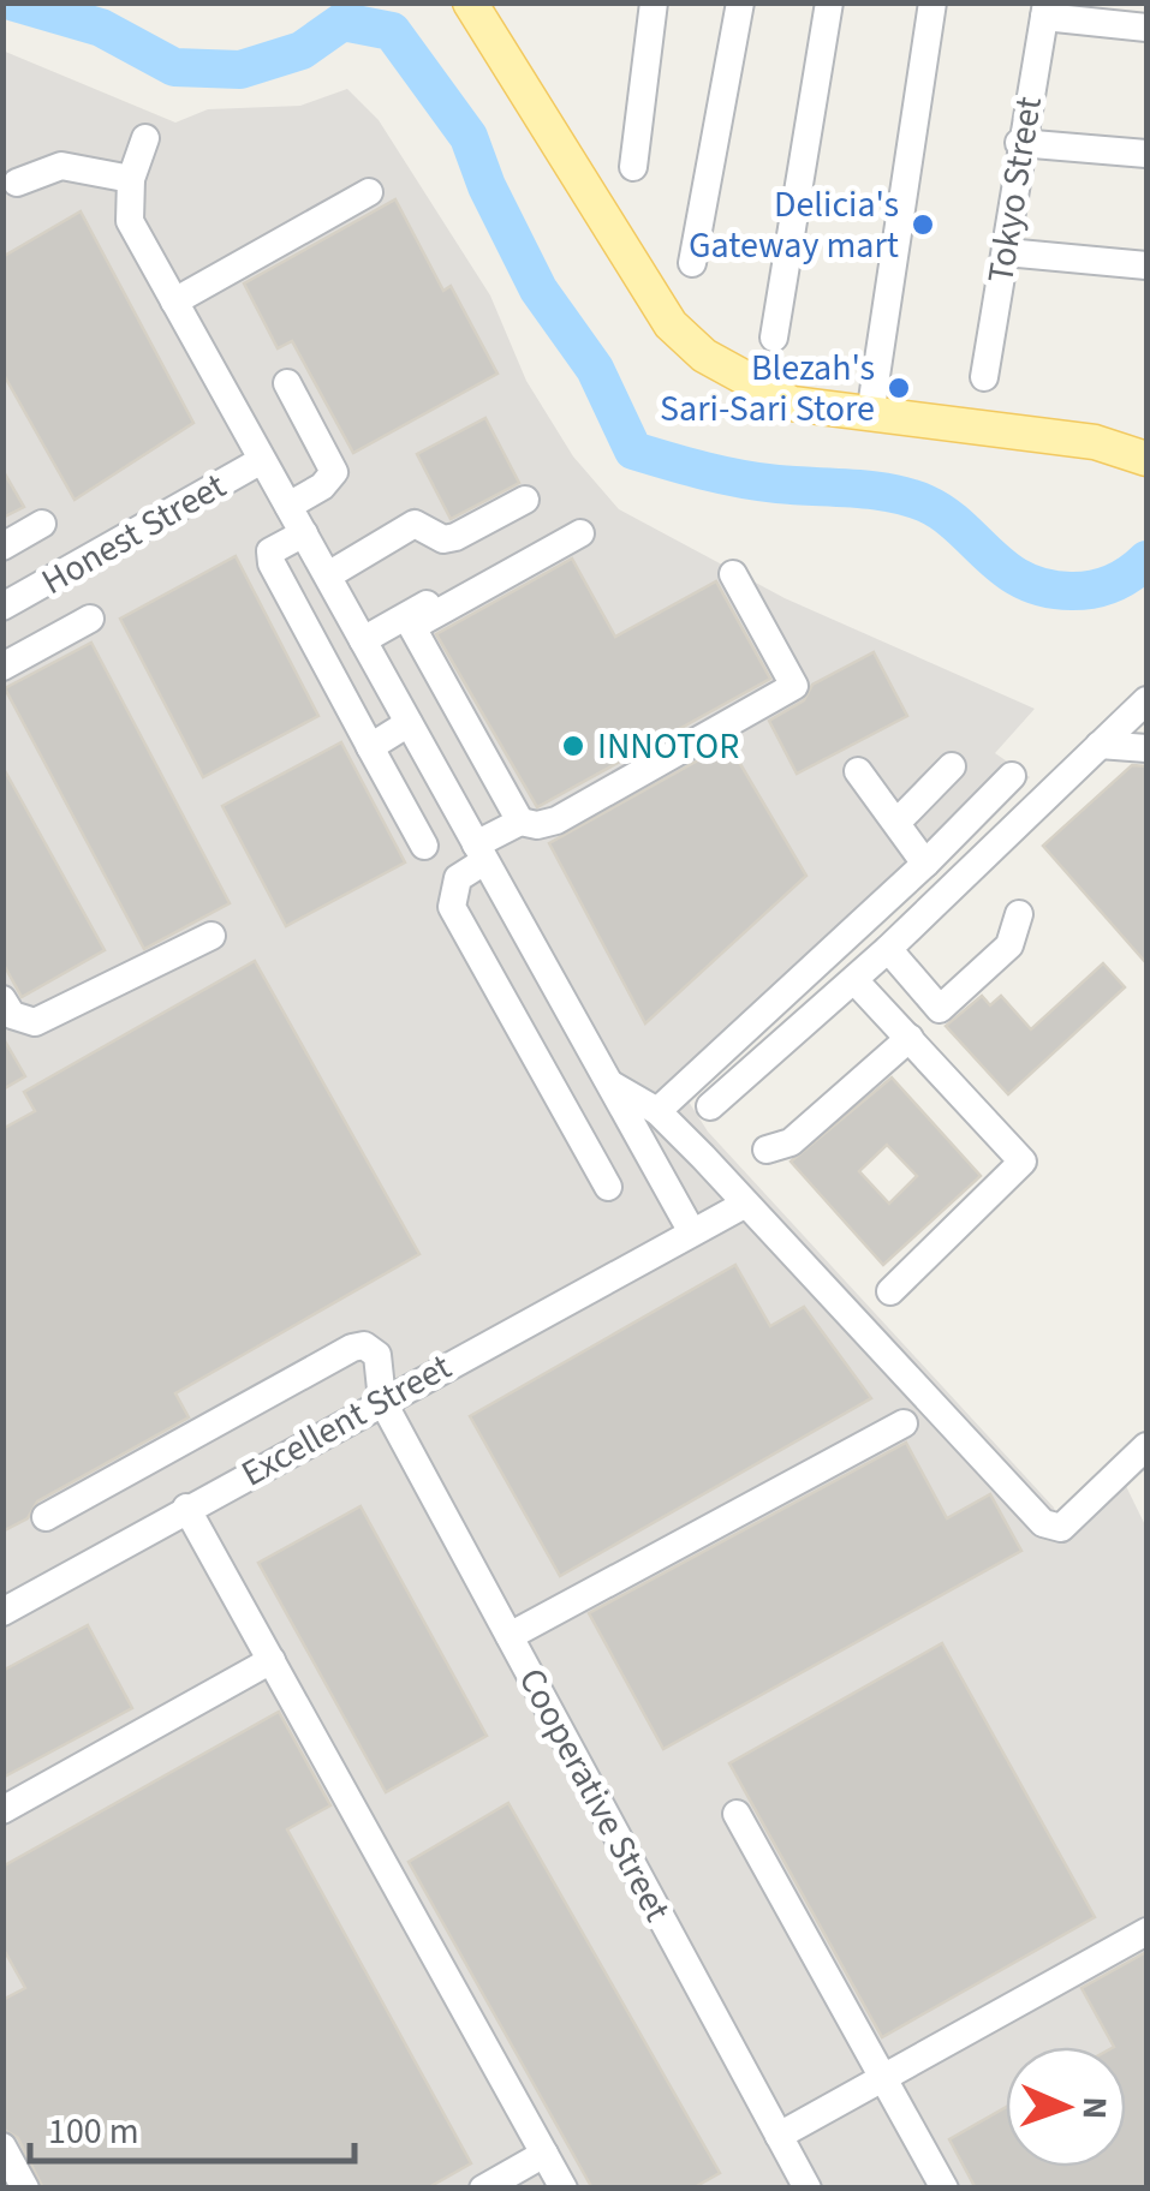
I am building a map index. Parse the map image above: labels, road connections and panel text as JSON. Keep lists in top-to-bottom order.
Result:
{
  "streets": {
    "street": [
      "Tokyo Street",
      "Honest Street",
      "Excellent Street",
      "Cooperative Street"
    ]
  },
  "crossings": [
    ["Excellent Street", "Cooperative Street"]
  ],
  "places": ["Delicia's Gateway mart", "Blezah's Sari-Sari Store", "INNOTOR"],
  "scale_bar": "100 m",
  "north": "right"
}
